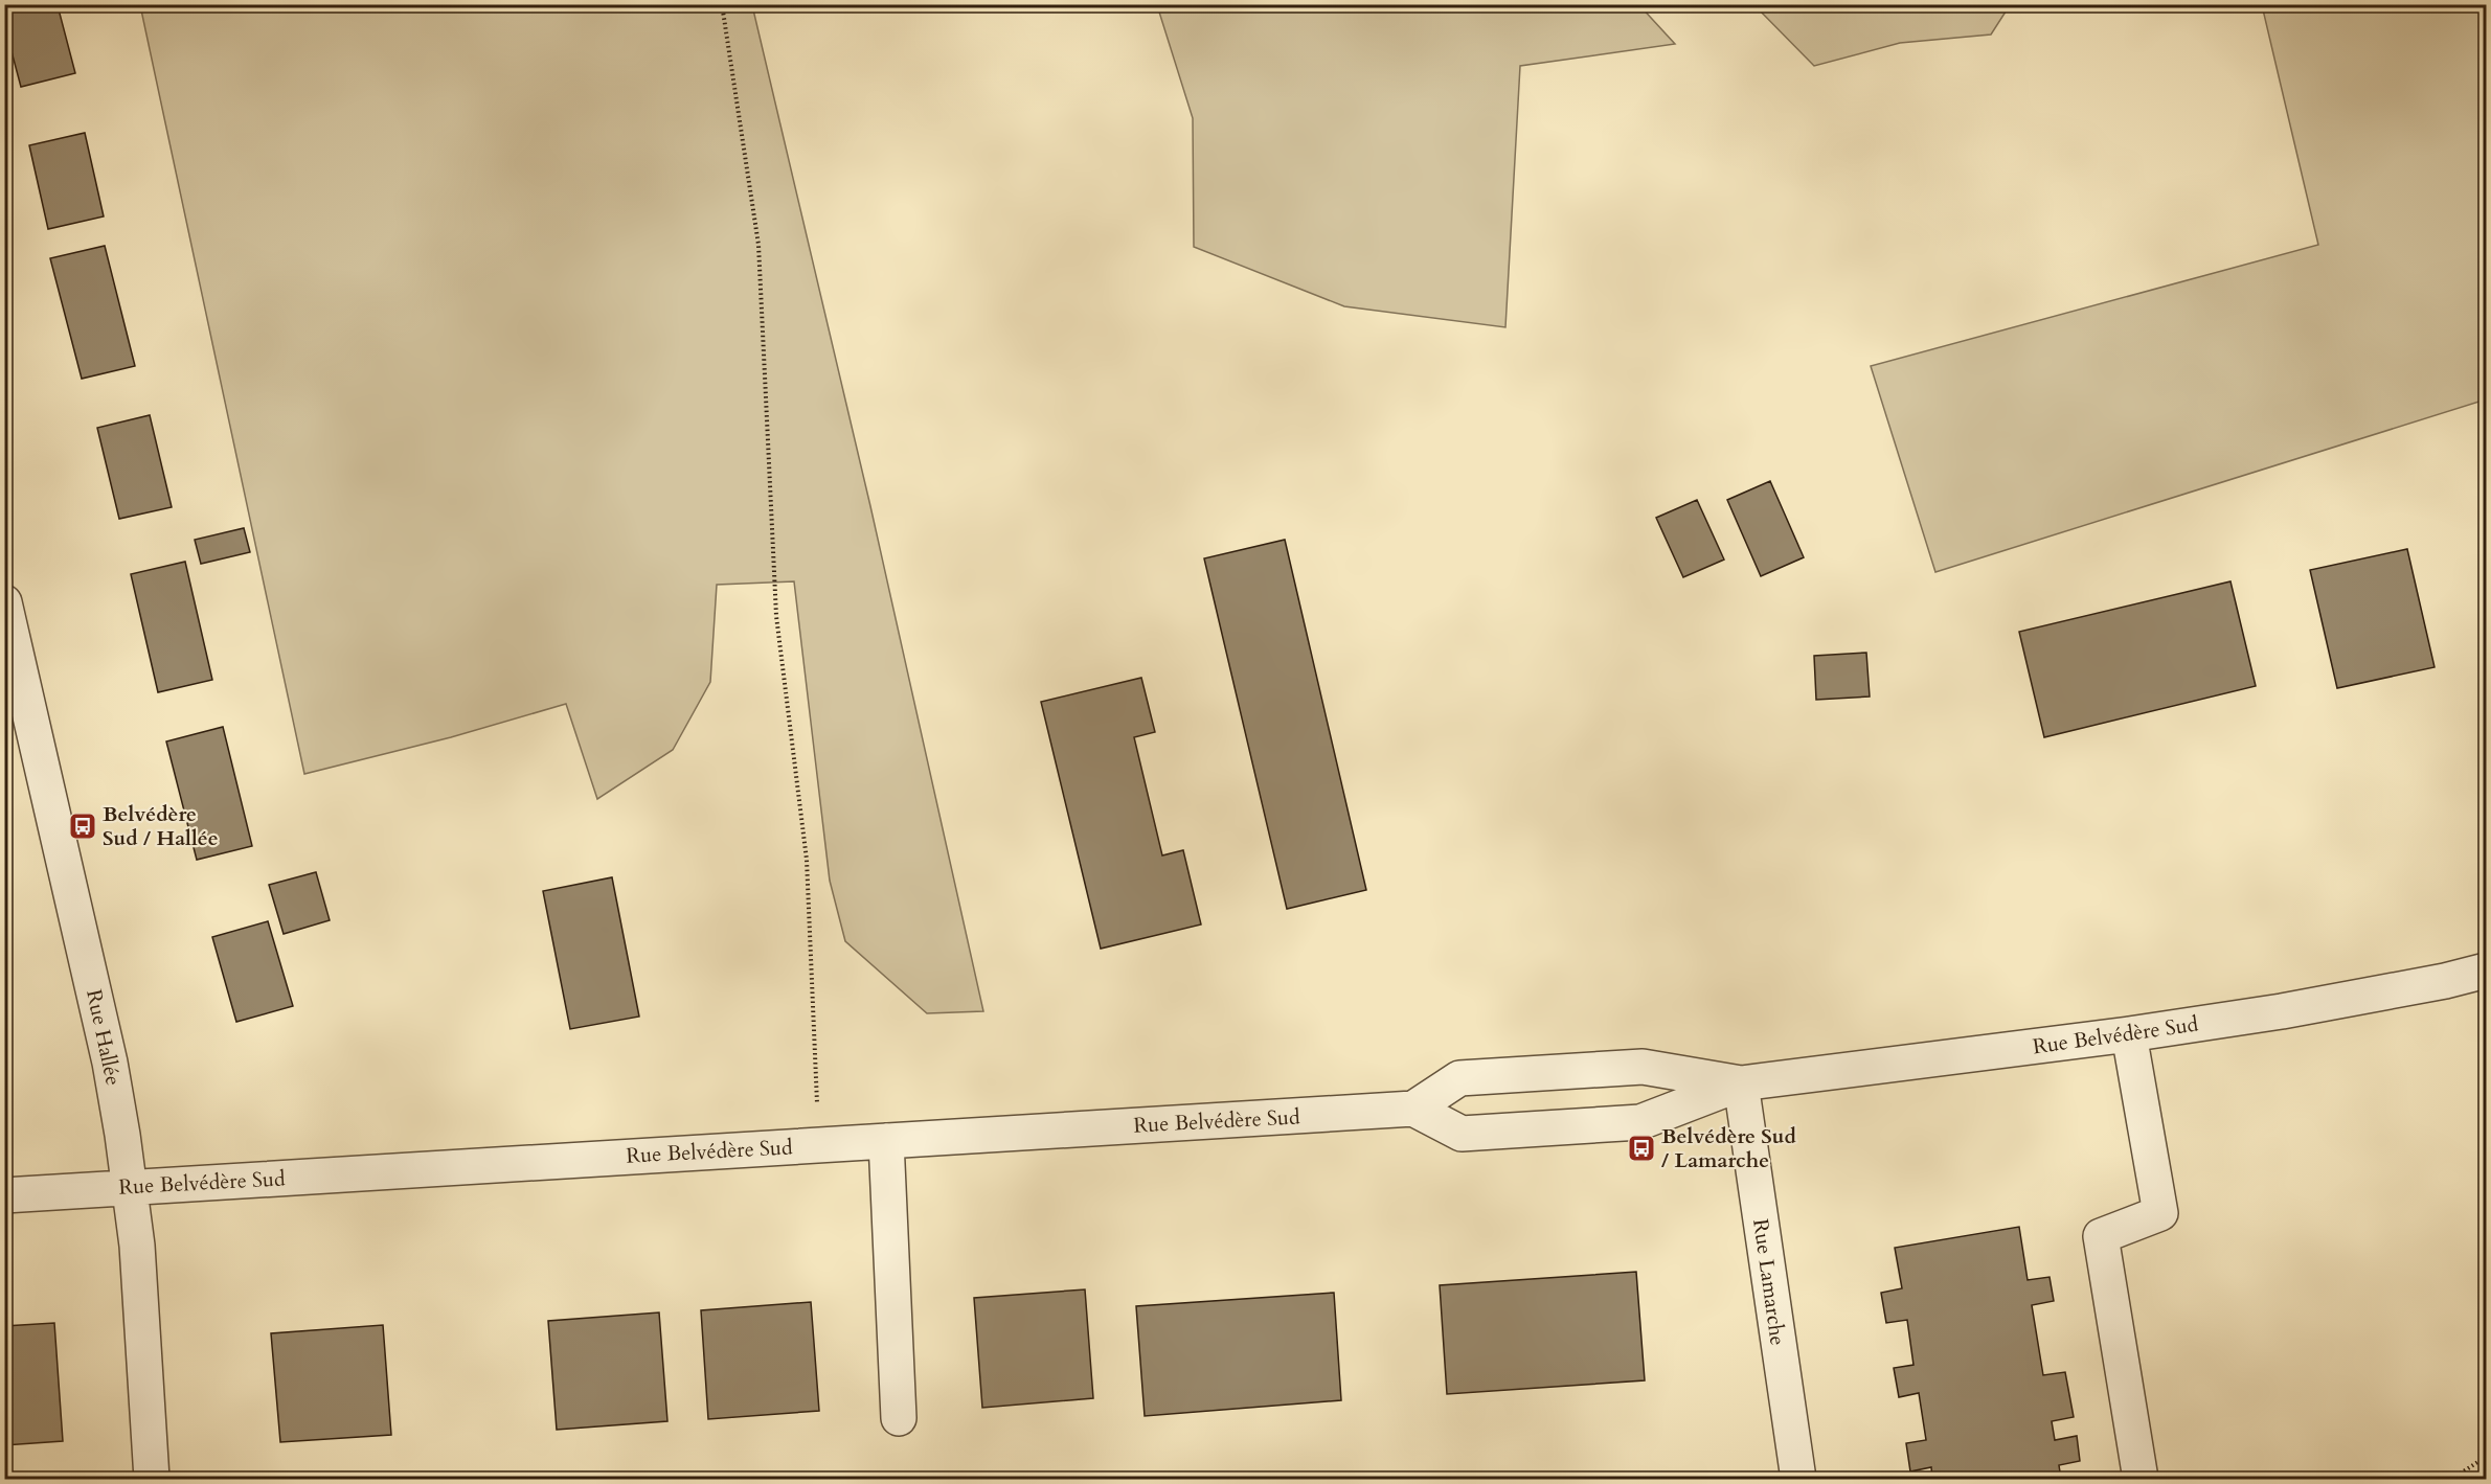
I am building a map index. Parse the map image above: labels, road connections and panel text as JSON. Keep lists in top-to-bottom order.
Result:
{
  "streets": {
    "street": ["Rue Belvédère Sud", "Rue Hallée", "Rue Lamarche"]
  },
  "crossings": [
    ["Rue Belvédère Sud", "Rue Hallée"],
    ["Rue Belvédère Sud", "Rue Lamarche"]
  ],
  "places": {
    "bus stop": ["Belvédère Sud / Hallée", "Belvédère Sud / Lamarche"]
  }
}
